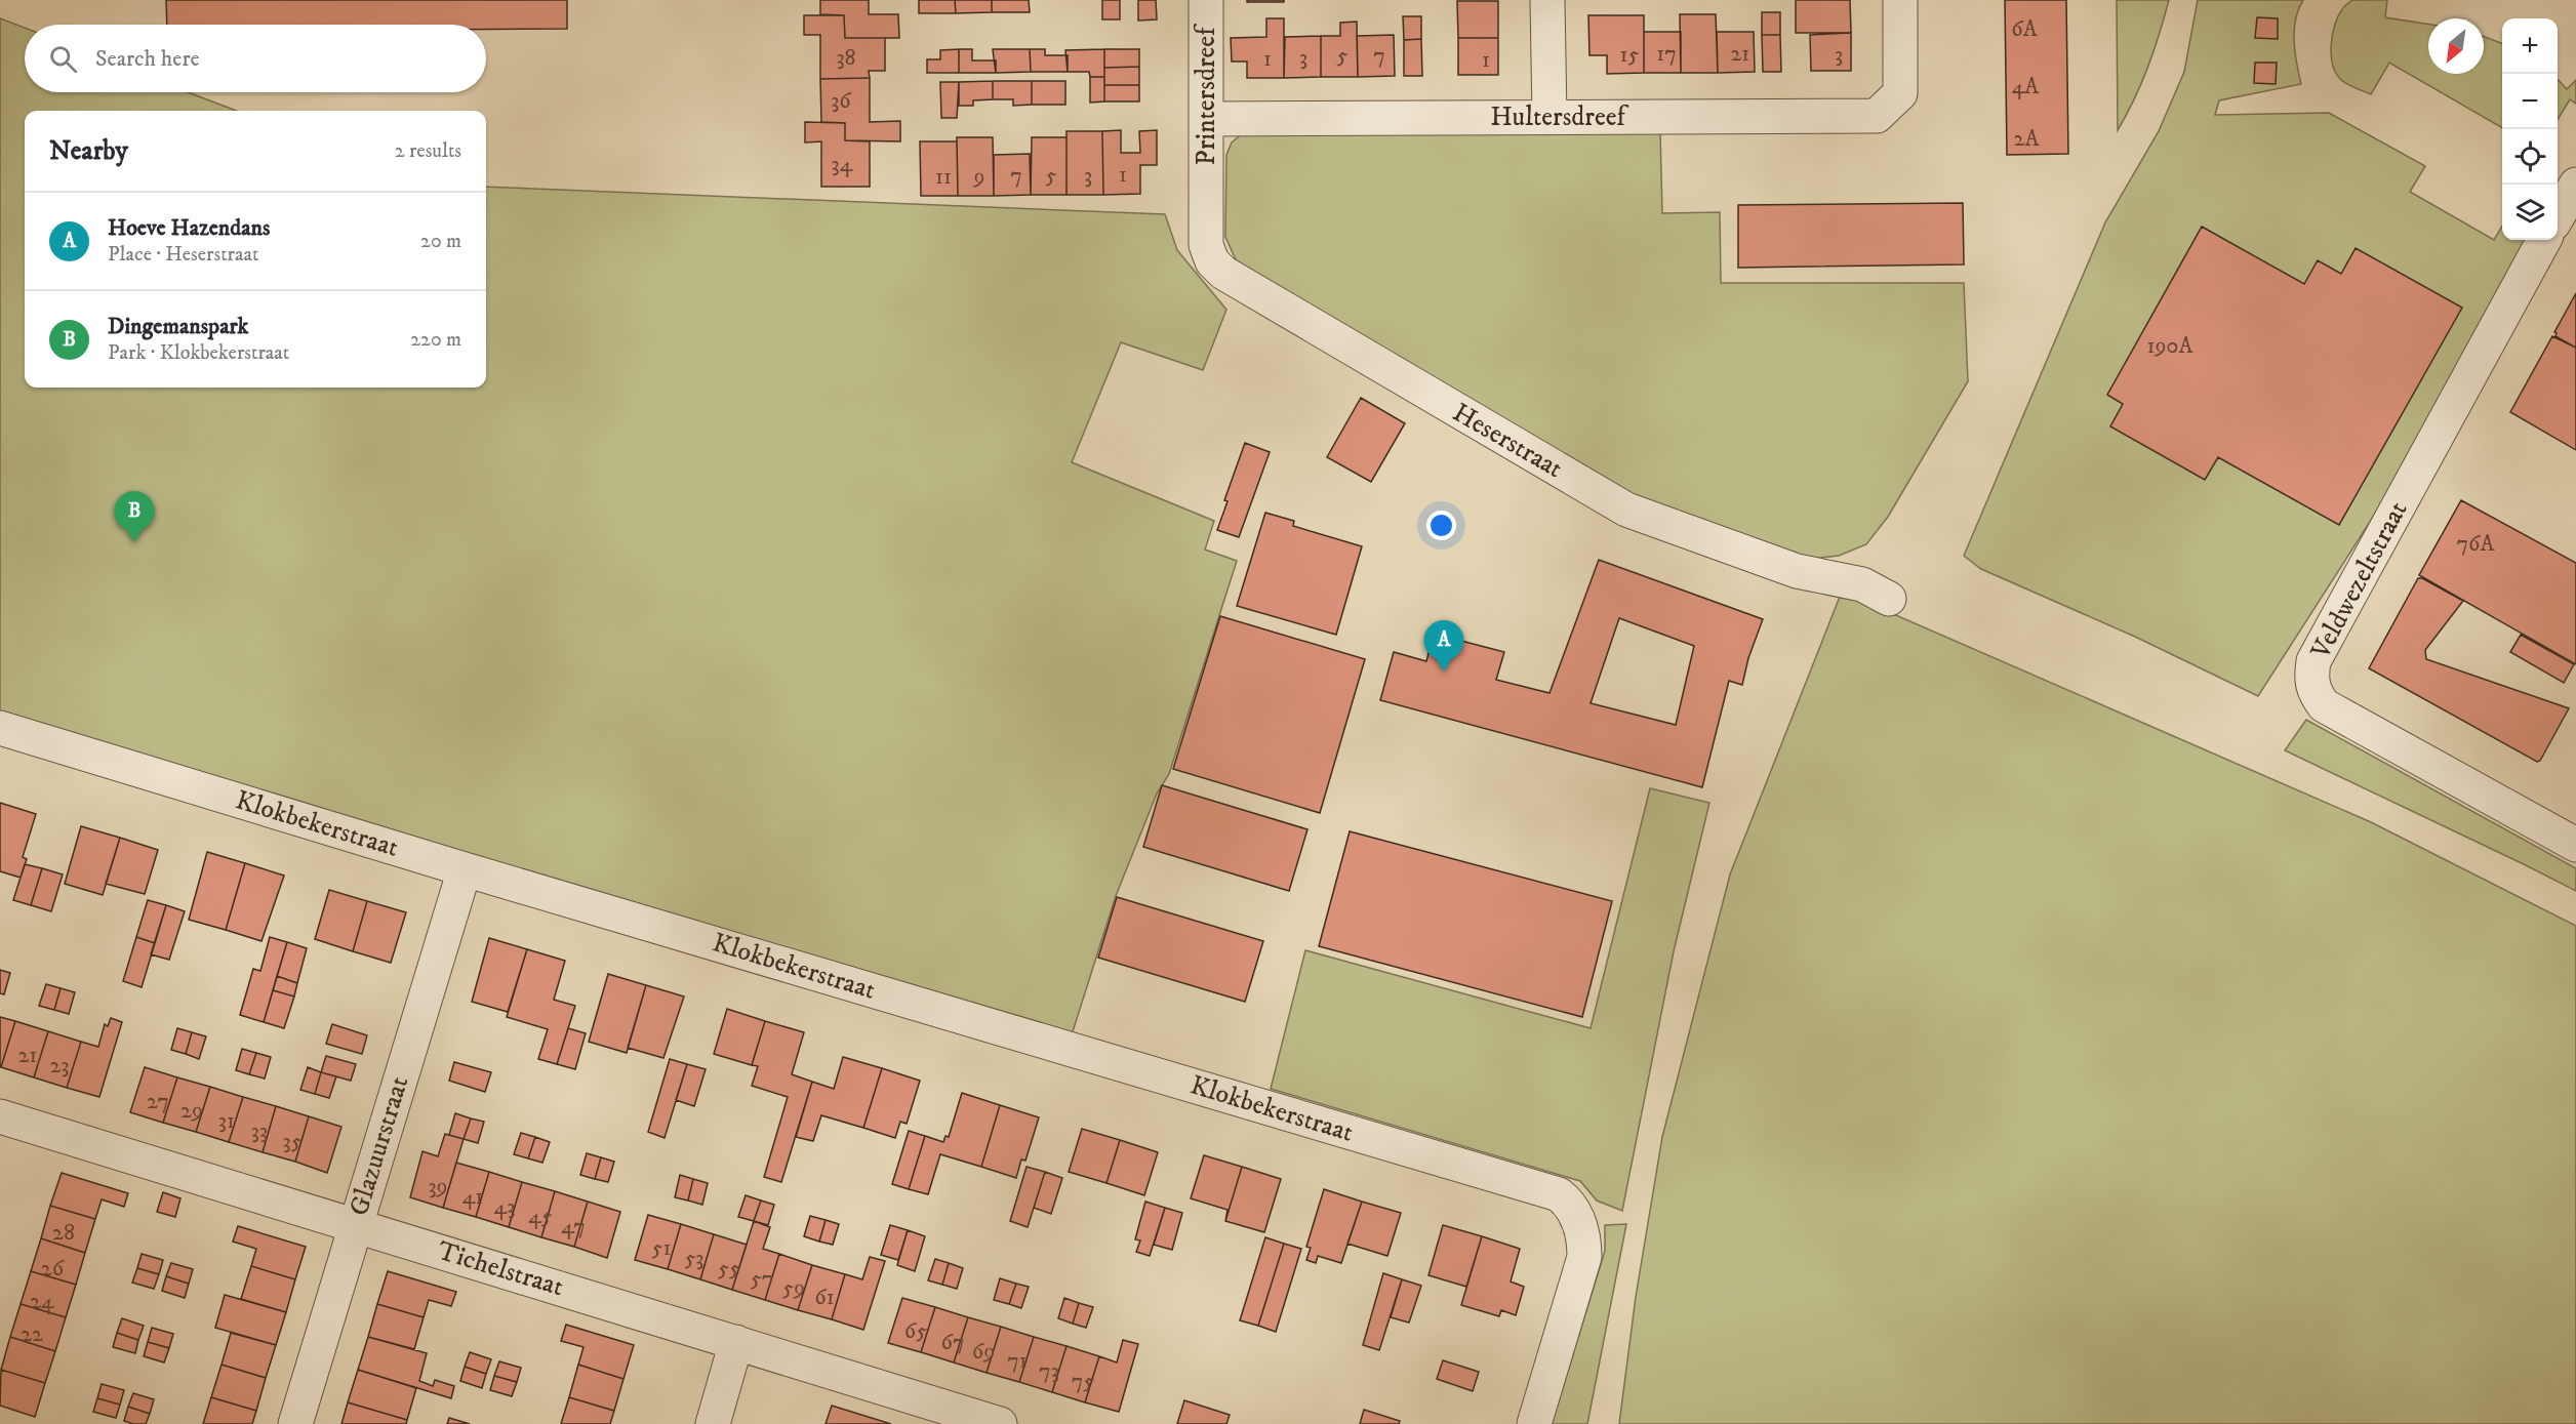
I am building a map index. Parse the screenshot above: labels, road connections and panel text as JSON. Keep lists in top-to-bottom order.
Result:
{
  "streets": {
    "street": [
      "Printersdreef",
      "Hultersdreef",
      "Heserstraat",
      "Veldwezeltstraat",
      "Klokbekerstraat",
      "Glazuurstraat",
      "Tichelstraat"
    ]
  },
  "crossings": [
    ["Printersdreef", "Hultersdreef"],
    ["Printersdreef", "Heserstraat"],
    ["Klokbekerstraat", "Glazuurstraat"],
    ["Glazuurstraat", "Tichelstraat"]
  ],
  "house_numbers": [
    "6A",
    "17",
    "21",
    "15",
    "3",
    "5",
    "7",
    "38",
    "3",
    "1",
    "1",
    "4A",
    "36",
    "2A",
    "34",
    "1",
    "7",
    "5",
    "3",
    "11",
    "9",
    "190A",
    "76A",
    "21",
    "23",
    "27",
    "29",
    "31",
    "33",
    "35",
    "39",
    "41",
    "43",
    "45",
    "47",
    "28",
    "51",
    "53",
    "26",
    "55",
    "57",
    "59",
    "61",
    "24",
    "65",
    "22",
    "67",
    "69",
    "71",
    "73",
    "75"
  ],
  "north": "bottom left",
  "page": {
    "map_buttons": ["+", "−"],
    "search": "Search here",
    "heading": ["Nearby", "2 results"],
    "list": [
      {
        "mark": "A",
        "name": "Hoeve Hazendans",
        "note": "Place · Heserstraat",
        "value": "20 m"
      },
      {
        "mark": "B",
        "name": "Dingemanspark",
        "note": "Park · Klokbekerstraat",
        "value": "220 m"
      }
    ],
    "pins": ["B", "A"]
  }
}
